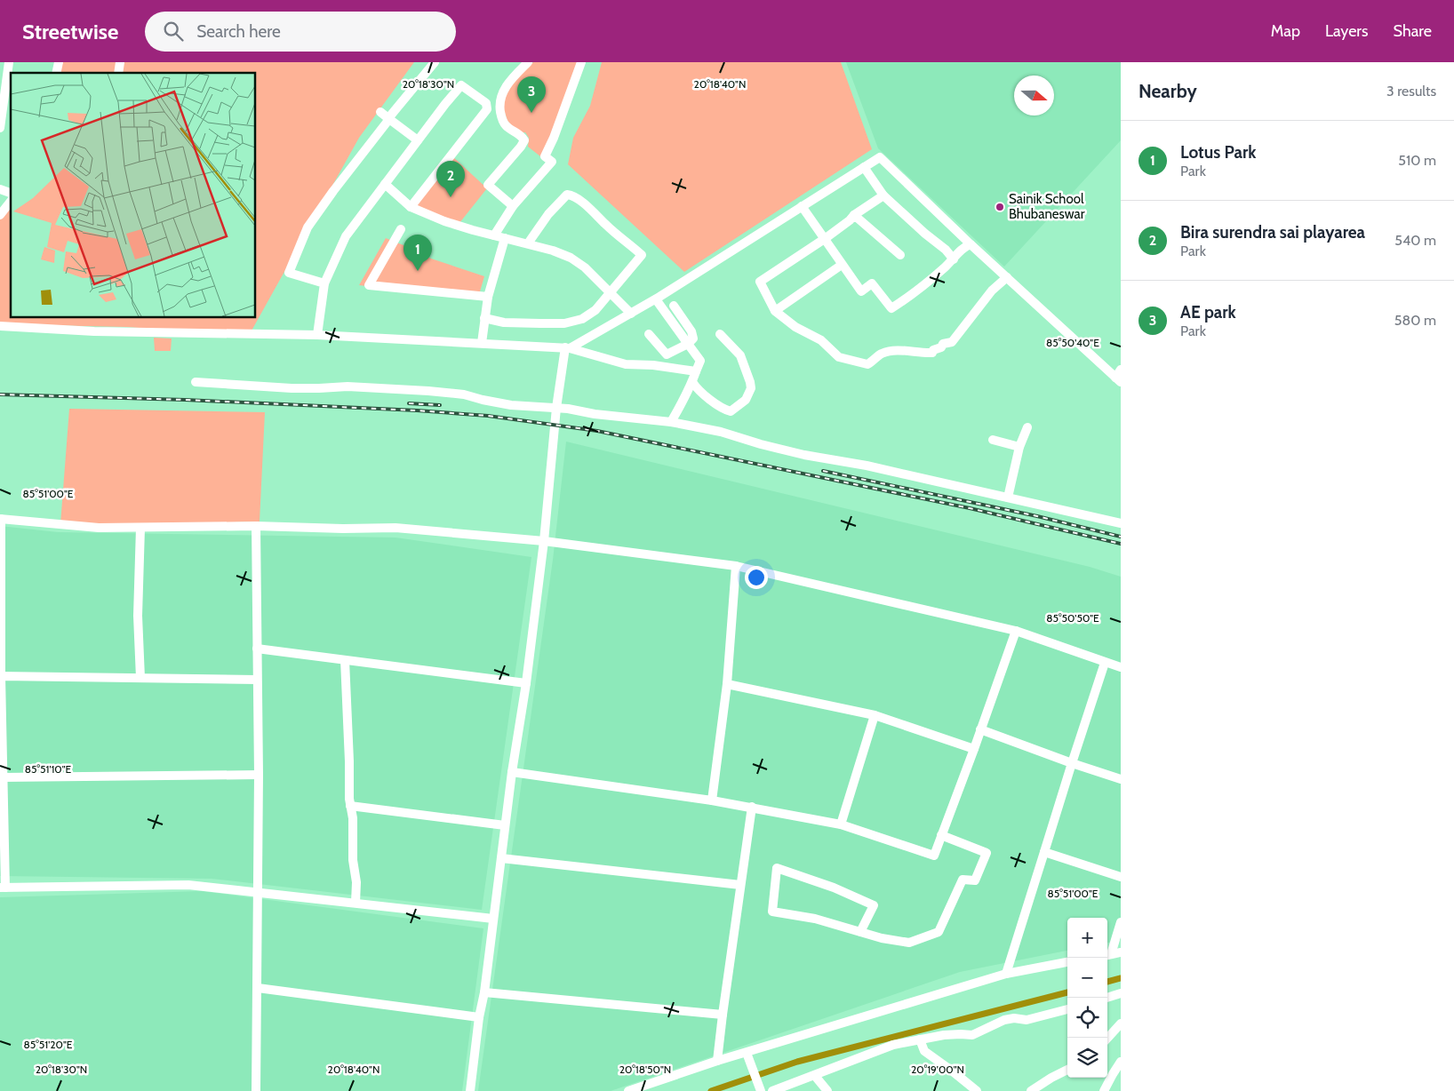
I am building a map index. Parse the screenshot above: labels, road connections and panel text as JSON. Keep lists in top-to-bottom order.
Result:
{
  "places": ["Sainik School Bhubaneswar"],
  "north": "right",
  "page": {
    "header": "Streetwise",
    "search": "Search here",
    "nav": ["Map", "Layers", "Share"],
    "heading": ["Nearby", "3 results"],
    "pins": ["3", "2", "1"],
    "list": [
      {
        "mark": "1",
        "name": "Lotus Park",
        "note": "Park",
        "value": "510 m"
      },
      {
        "mark": "2",
        "name": "Bira surendra sai playarea",
        "note": "Park",
        "value": "540 m"
      },
      {
        "mark": "3",
        "name": "AE park",
        "note": "Park",
        "value": "580 m"
      }
    ],
    "map_buttons": ["+", "−"]
  },
  "coordinates": [
    "20°18'30\"N",
    "20°18'40\"N",
    "85°50'40\"E",
    "85°51'00\"E",
    "85°50'50\"E",
    "85°51'10\"E",
    "85°51'20\"E",
    "20°18'50\"N",
    "20°19'00\"N"
  ]
}
